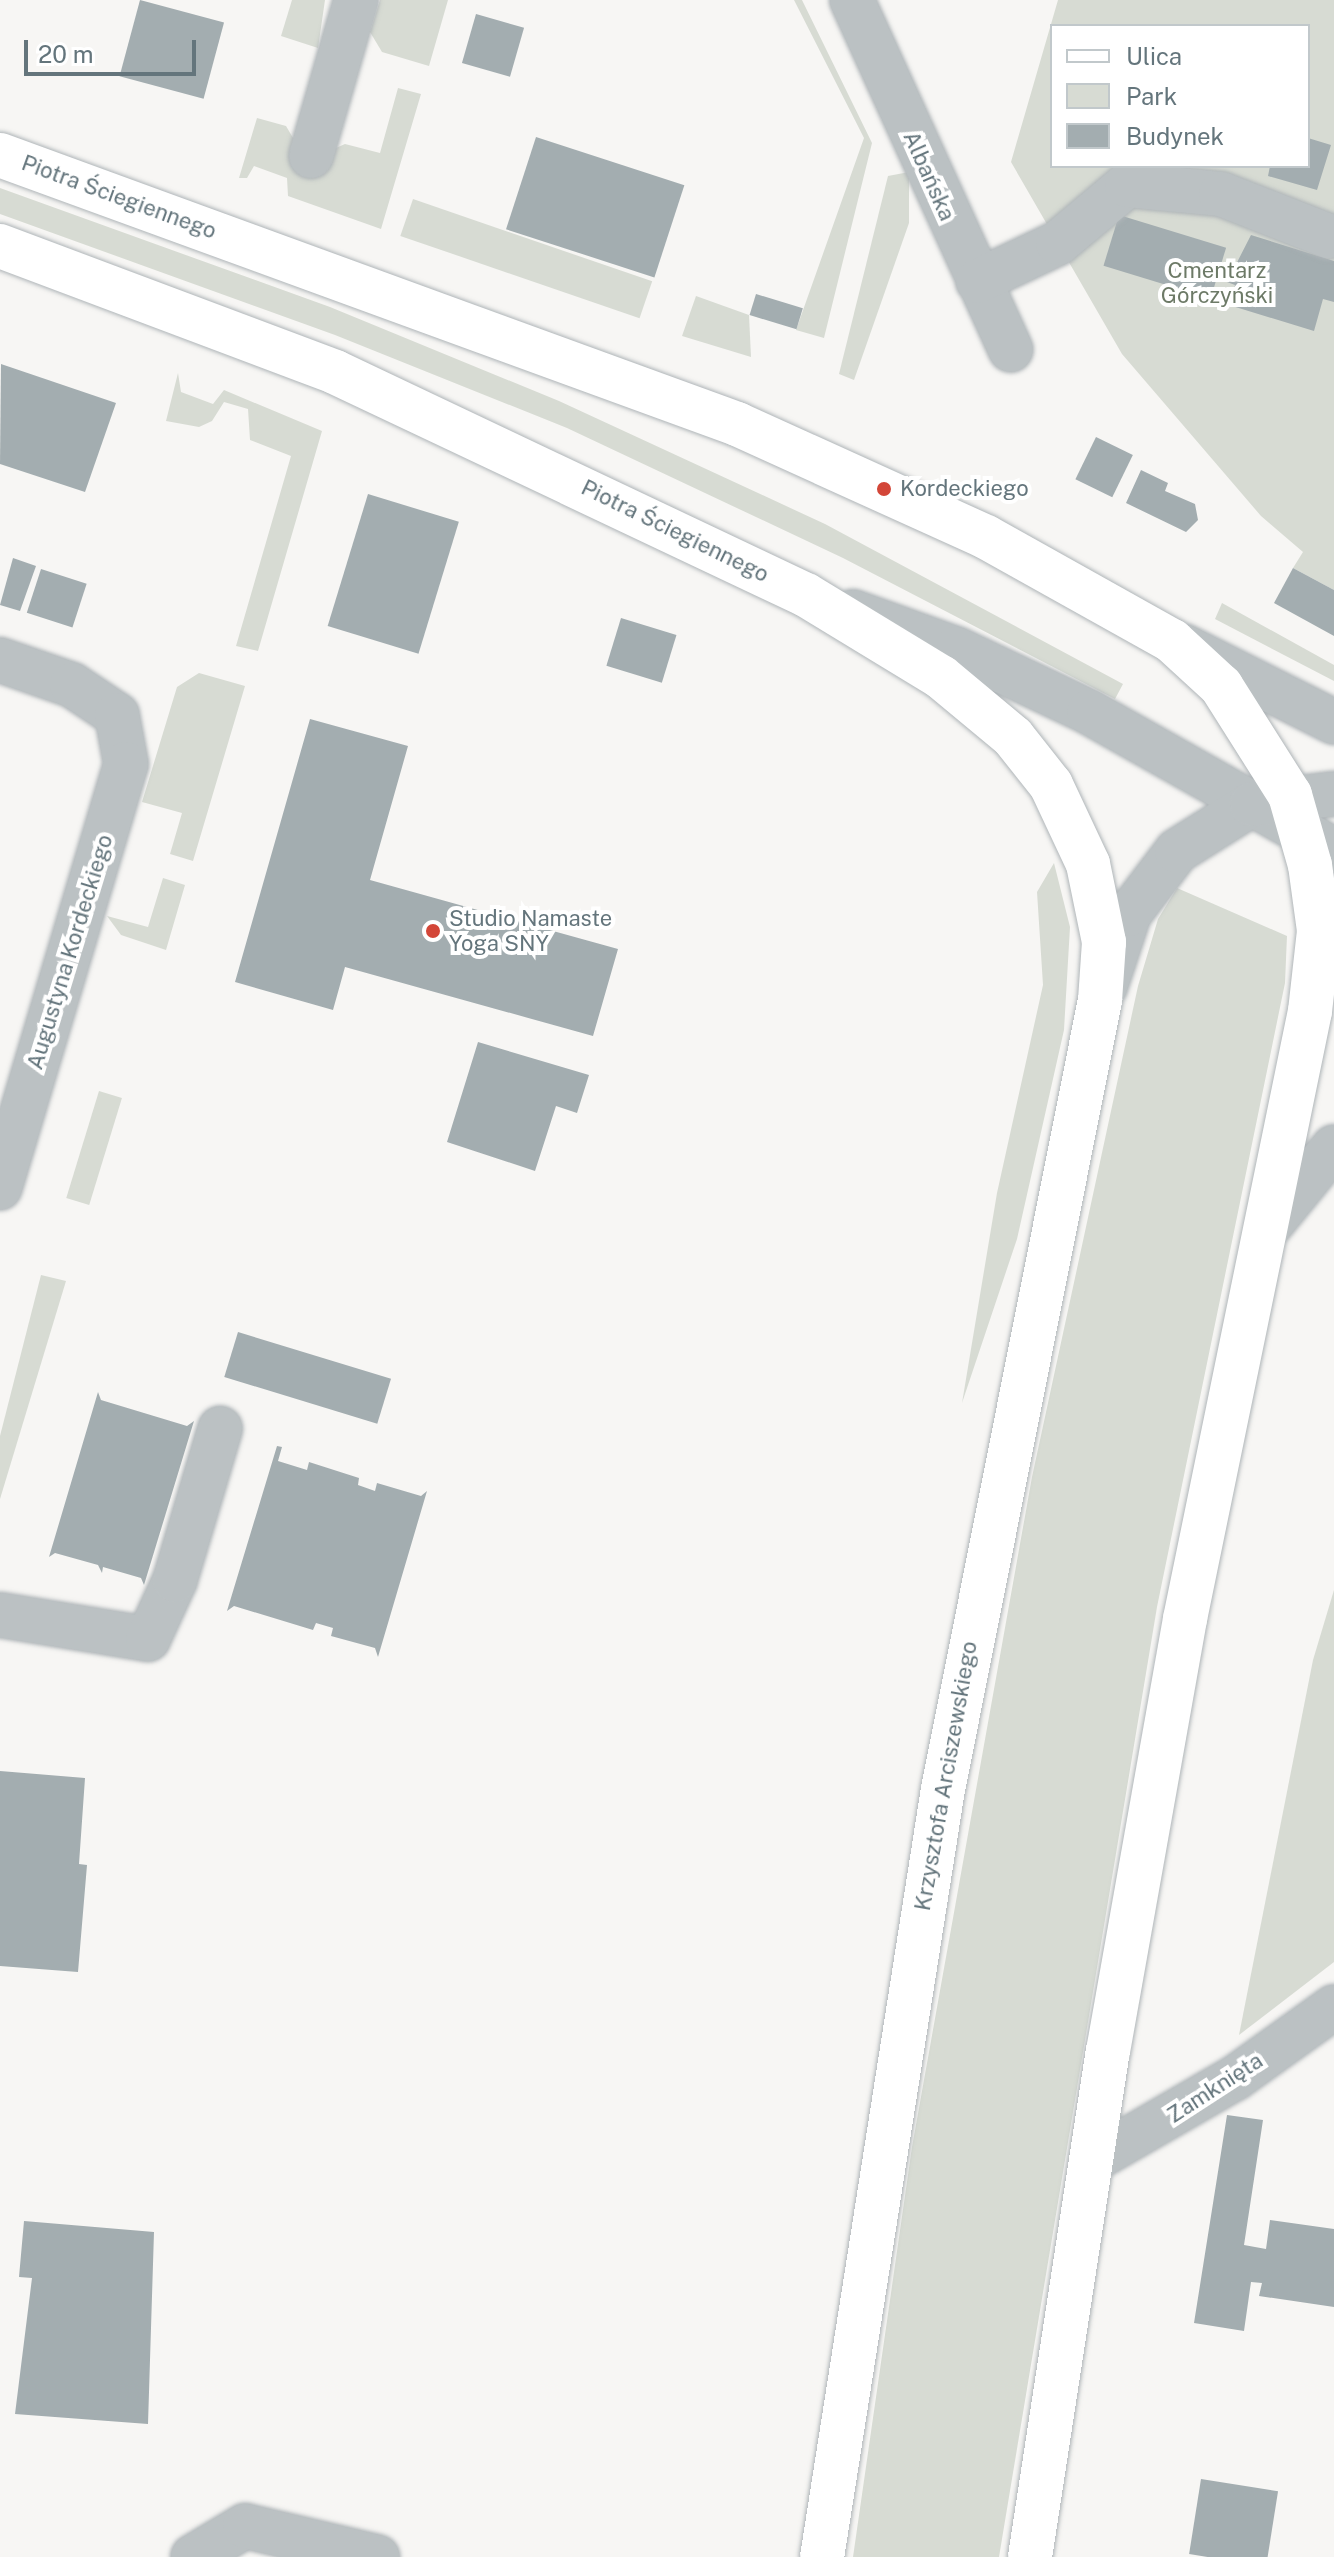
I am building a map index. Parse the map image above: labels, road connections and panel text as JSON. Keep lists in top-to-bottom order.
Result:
{
  "streets": {
    "main road": ["Piotra Ściegiennego", "Krzysztofa Arciszewskiego"],
    "street": ["Albańska", "Augustyna Kordeckiego", "Zamknięta"]
  },
  "crossings": [
    ["Piotra Ściegiennego", "Krzysztofa Arciszewskiego"]
  ],
  "parks": ["Cmentarz Górczyński"],
  "places": ["Kordeckiego", "Studio Namaste Yoga SNY"],
  "legend": ["Ulica", "Park", "Budynek"],
  "scale_bar": "20 m"
}
